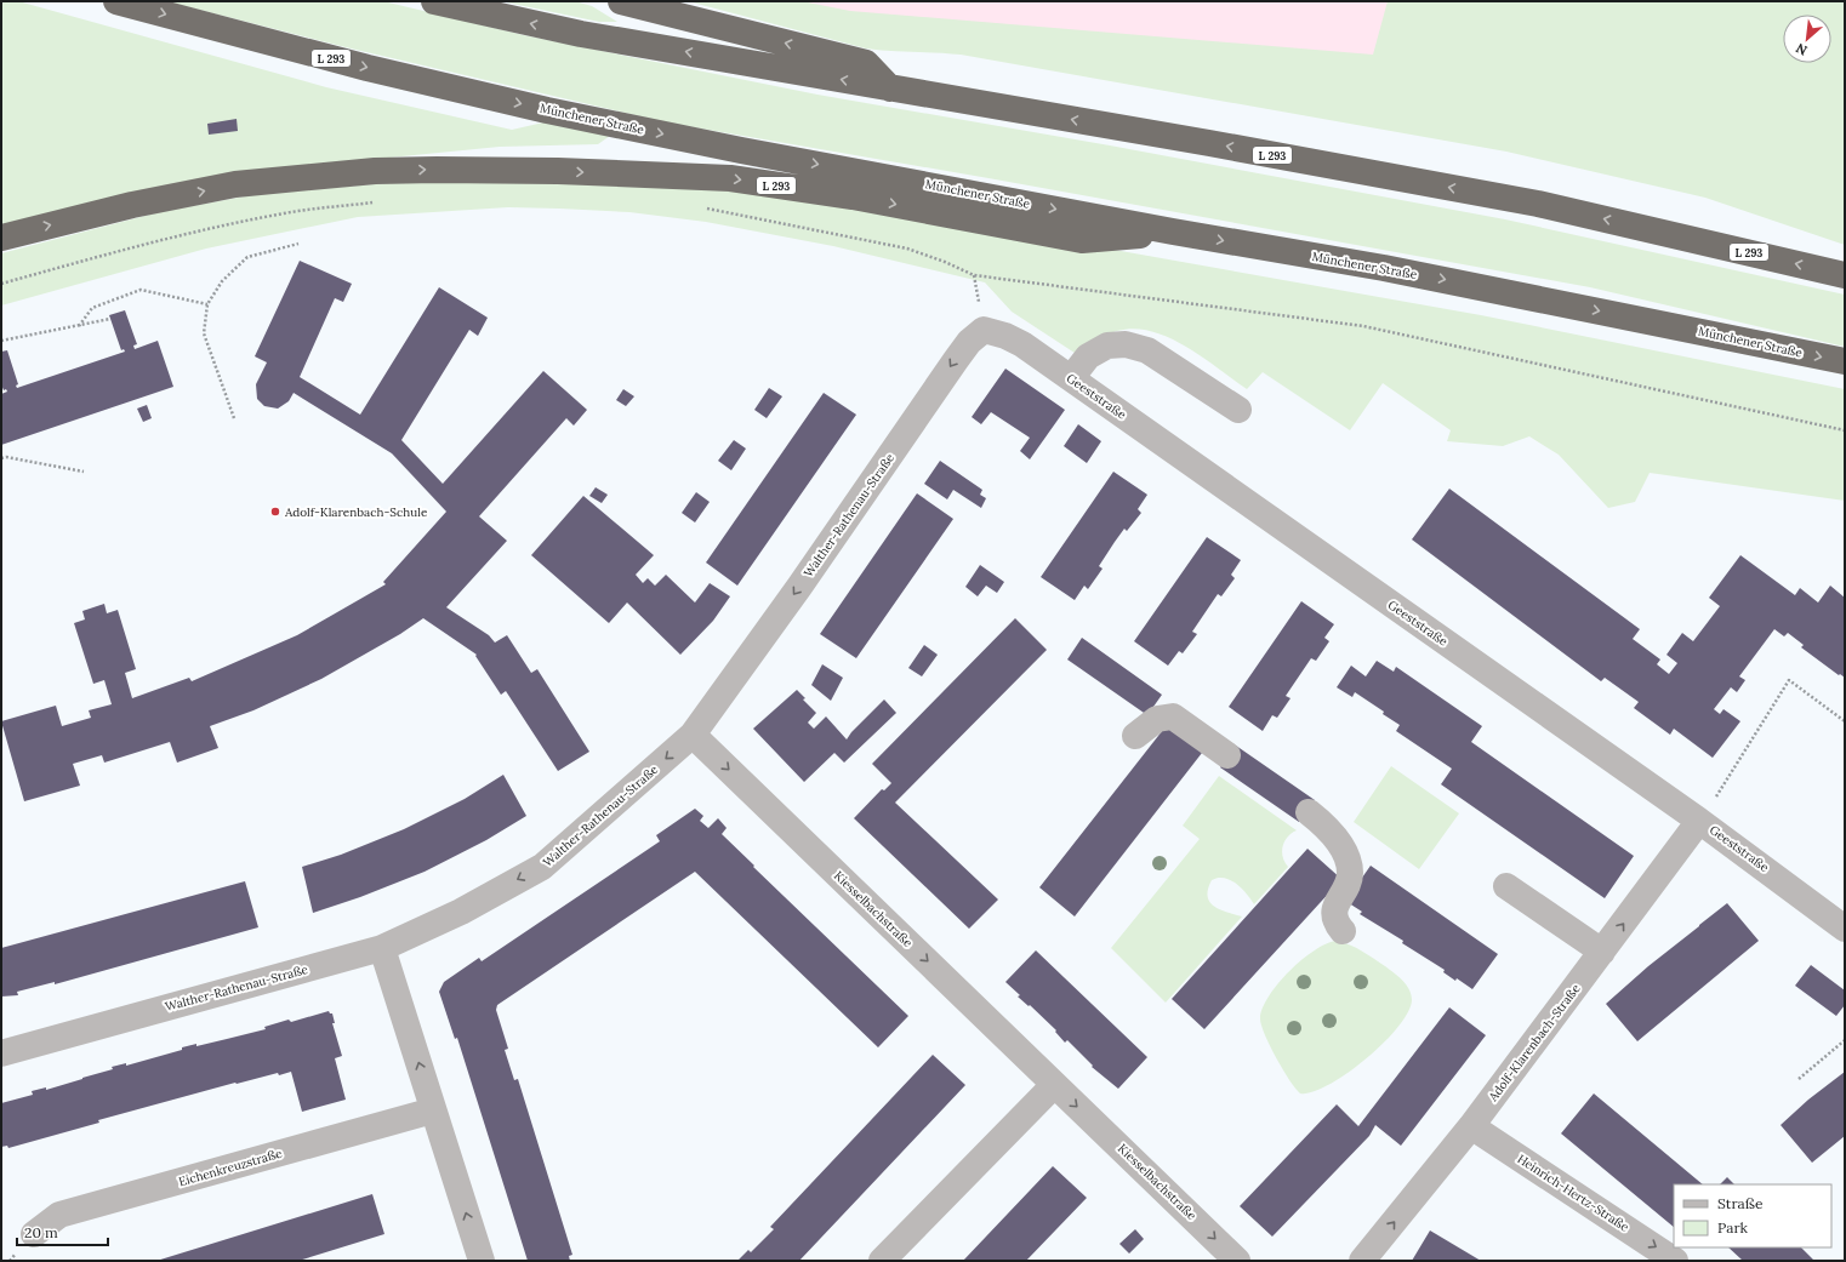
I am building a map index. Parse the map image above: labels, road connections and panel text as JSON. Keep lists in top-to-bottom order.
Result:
{
  "streets": {
    "highway": ["L 293", "Münchener Straße"],
    "street": [
      "Geeststraße",
      "Walther-Rathenau-Straße",
      "Kiesselbachstraße",
      "Adolf-Klarenbach-Straße",
      "Eichenkreuzstraße",
      "Heinrich-Hertz-Straße"
    ]
  },
  "crossings": [
    ["L 293", "Münchener Straße"],
    ["Geeststraße", "Walther-Rathenau-Straße"],
    ["Geeststraße", "Adolf-Klarenbach-Straße"],
    ["Walther-Rathenau-Straße", "Kiesselbachstraße"],
    ["Adolf-Klarenbach-Straße", "Heinrich-Hertz-Straße"]
  ],
  "one_way": [
    "Walther-Rathenau-Straße",
    "Kiesselbachstraße",
    "Adolf-Klarenbach-Straße",
    "Heinrich-Hertz-Straße"
  ],
  "places": ["Adolf-Klarenbach-Schule"],
  "legend": ["Straße", "Park"],
  "scale_bar": "20 m",
  "north": "bottom left"
}
